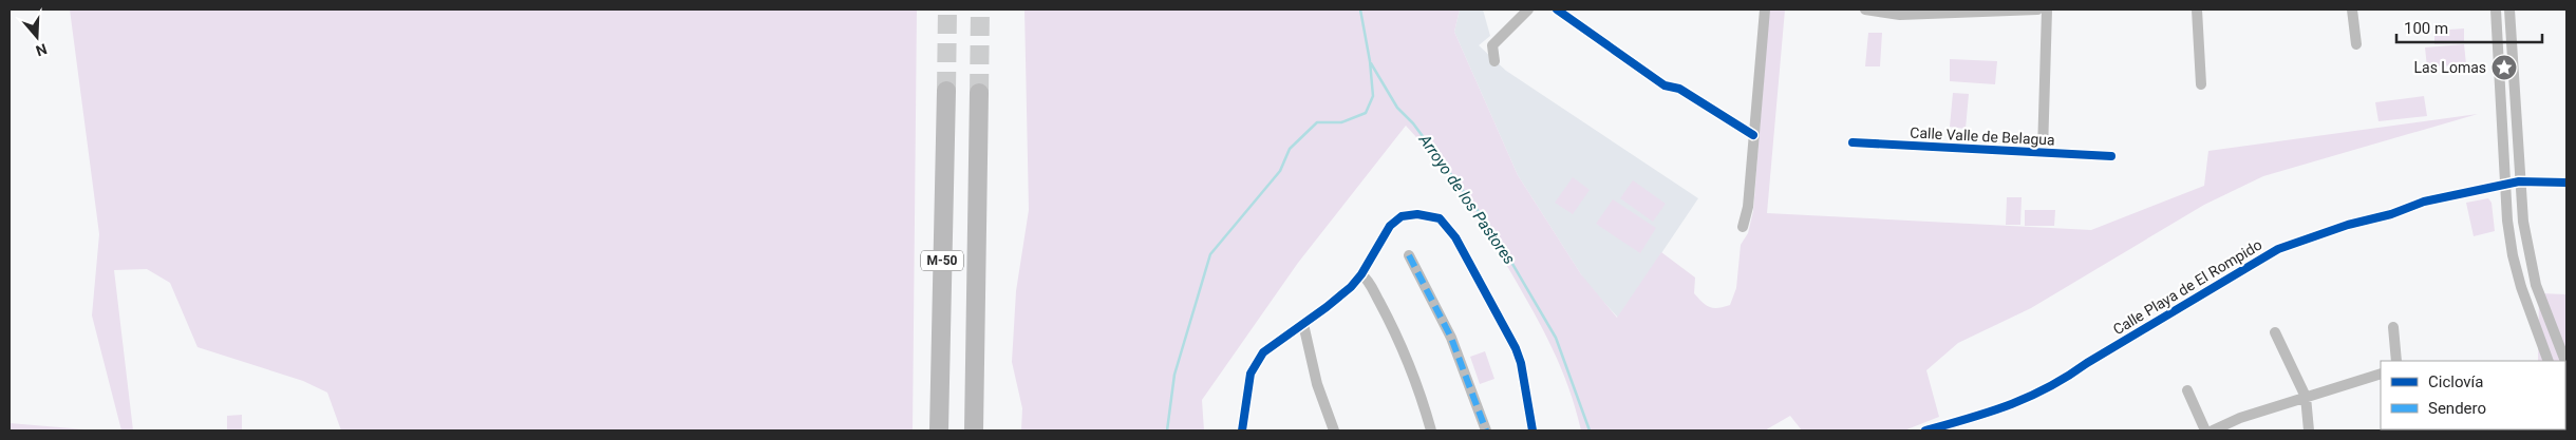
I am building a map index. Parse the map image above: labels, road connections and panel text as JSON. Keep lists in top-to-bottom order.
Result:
{
  "streets": {
    "highway": ["M-50"],
    "street": ["Calle Valle de Belagua", "Calle Playa de El Rompido"]
  },
  "water": ["Arroyo de los Pastores"],
  "places": {
    "place": ["Las Lomas"]
  },
  "legend": ["Ciclovía", "Sendero"],
  "scale_bar": "100 m",
  "north": "bottom"
}
